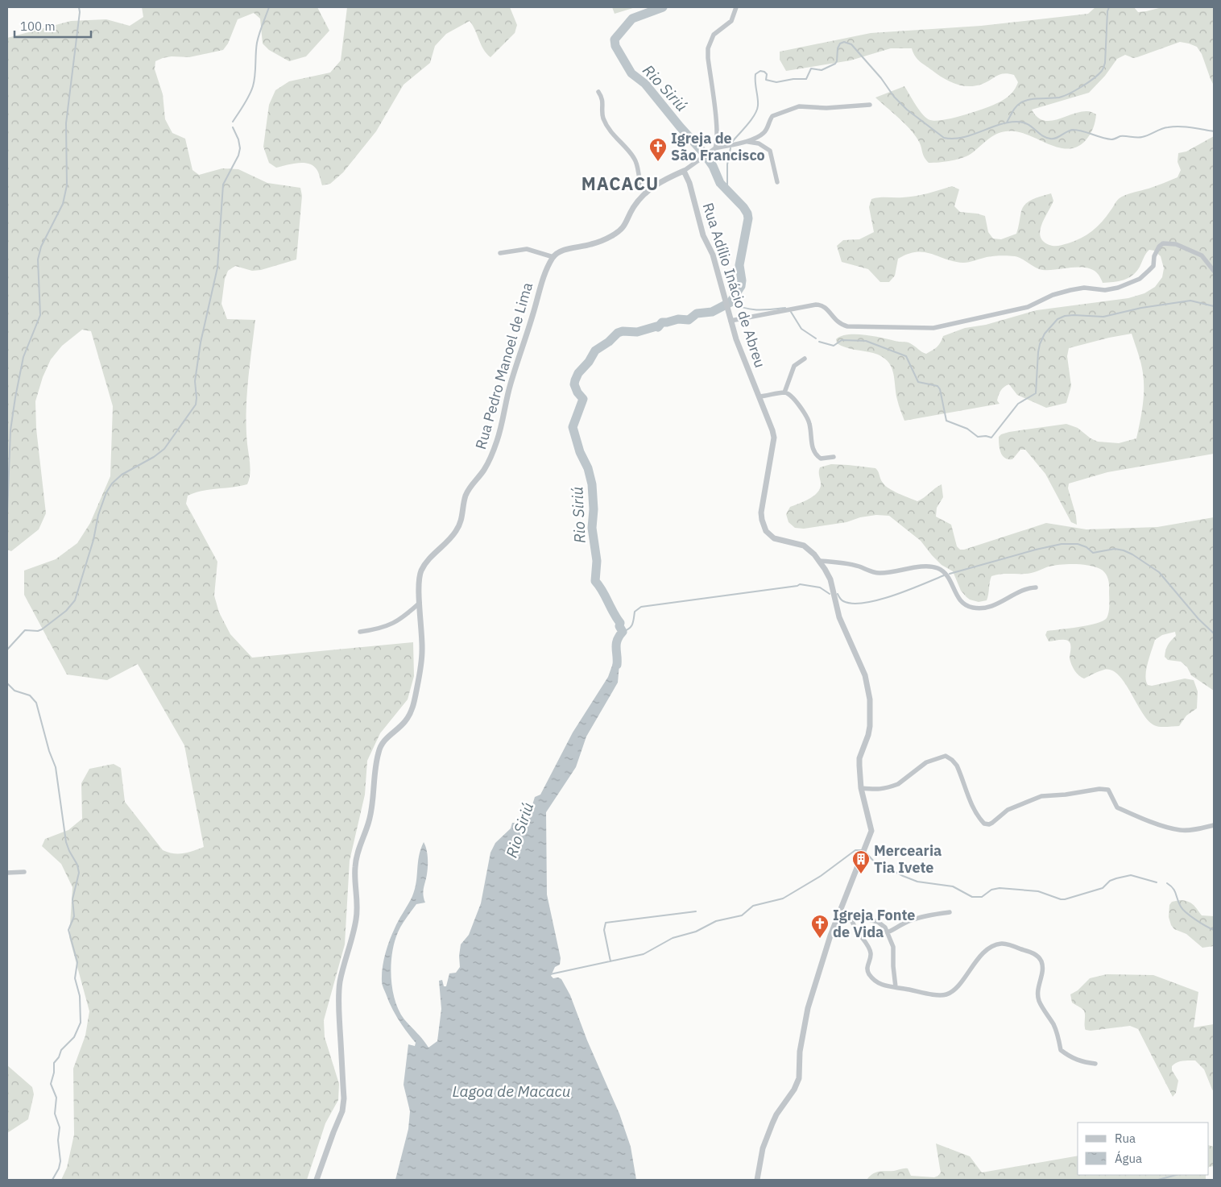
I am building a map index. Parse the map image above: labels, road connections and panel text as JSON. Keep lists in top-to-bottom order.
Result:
{
  "streets": {
    "street": ["Rua Adílio Inácio de Abreu", "Rua Pedro Manoel de Lima"]
  },
  "districts": ["MACACU"],
  "water": ["Rio Siriú", "Lagoa de Macacu"],
  "places": {
    "church": ["Igreja de São Francisco", "Igreja Fonte de Vida"],
    "building": ["Mercearia Tia Ivete"]
  },
  "legend": ["Rua", "Água"],
  "scale_bar": "100 m"
}
